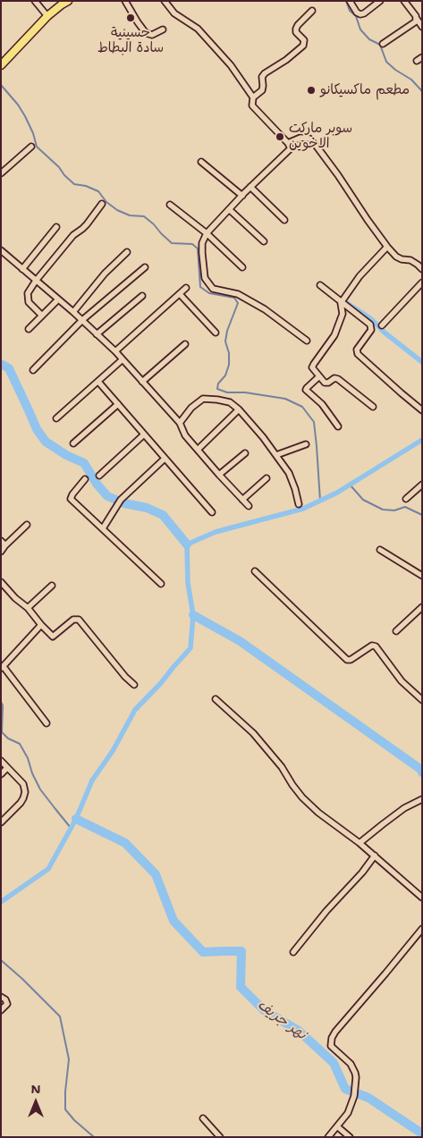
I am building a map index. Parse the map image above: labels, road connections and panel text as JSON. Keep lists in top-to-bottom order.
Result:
{
  "water": ["نهر جريف"],
  "places": ["حسينية سادة البطاط", "مطعم ماكسيكانو", "سوبر ماركت الاخوين"],
  "north": "top"
}
